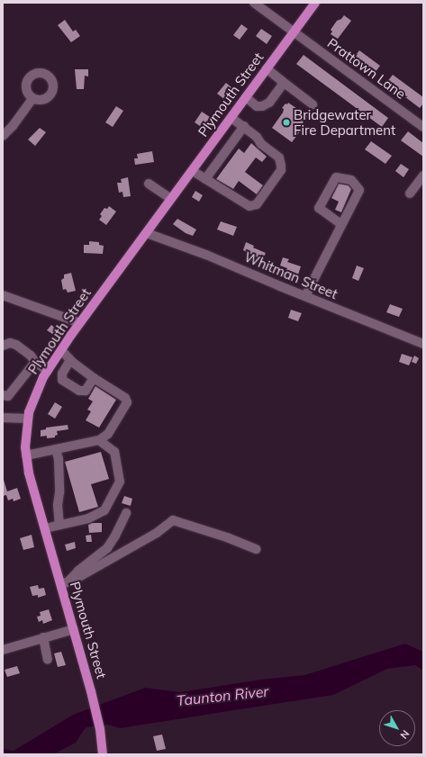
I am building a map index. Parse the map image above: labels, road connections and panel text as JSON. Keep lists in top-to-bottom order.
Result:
{
  "streets": {
    "main road": ["Plymouth Street"],
    "street": ["Prattown Lane", "Whitman Street"]
  },
  "crossings": [
    ["Prattown Lane", "Plymouth Street"],
    ["Plymouth Street", "Whitman Street"]
  ],
  "water": ["Taunton River"],
  "places": ["Bridgewater Fire Department"],
  "north": "bottom right"
}
